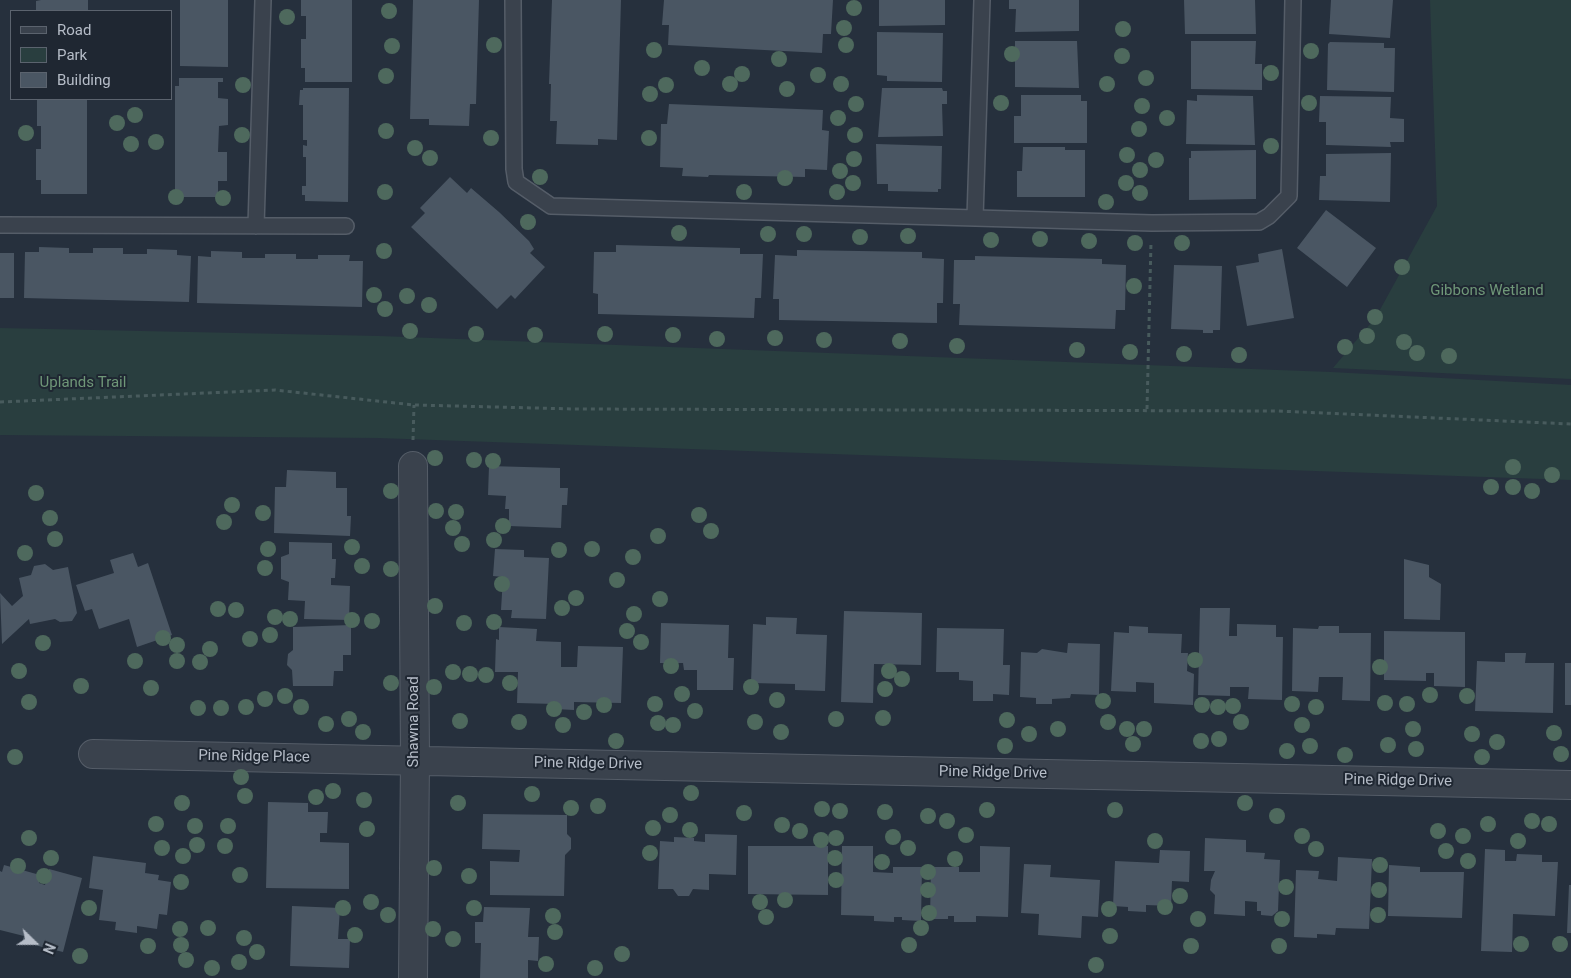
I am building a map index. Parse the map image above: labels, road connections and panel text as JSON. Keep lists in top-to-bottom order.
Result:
{
  "streets": {
    "street": ["Shawna Road", "Pine Ridge Place", "Pine Ridge Drive"]
  },
  "crossings": [
    ["Shawna Road", "Pine Ridge Place"],
    ["Shawna Road", "Pine Ridge Drive"],
    ["Pine Ridge Place", "Pine Ridge Drive"]
  ],
  "parks": ["Gibbons Wetland", "Uplands Trail"],
  "legend": ["Road", "Park", "Building"],
  "north": "right"
}
